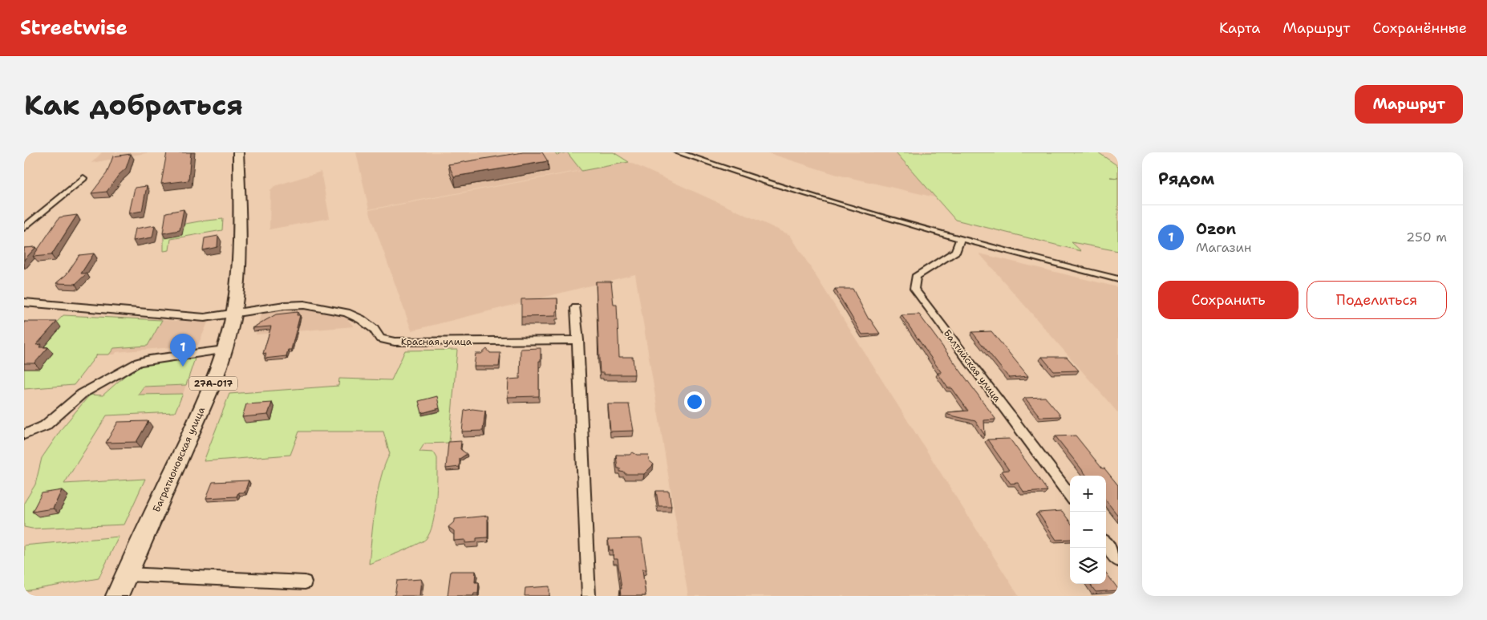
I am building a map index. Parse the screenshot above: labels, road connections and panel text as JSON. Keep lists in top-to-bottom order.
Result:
{
  "streets": {
    "main road": ["27А-017", "Багратионовская улица"],
    "street": ["Красная улица", "Балтийская улица"]
  },
  "crossings": [
    ["Красная улица", "Багратионовская улица"]
  ],
  "page": {
    "header": "Streetwise",
    "nav": ["Карта", "Маршрут", "Сохранённые"],
    "buttons": [
      "Маршрут",
      ["Сохранить", "Поделиться"]
    ],
    "title": "Как добраться",
    "heading": "Рядом",
    "list": [
      {
        "mark": "1",
        "name": "Ozon",
        "note": "Магазин",
        "value": "250 m"
      }
    ],
    "pins": "1",
    "map_buttons": ["+", "−"]
  }
}
